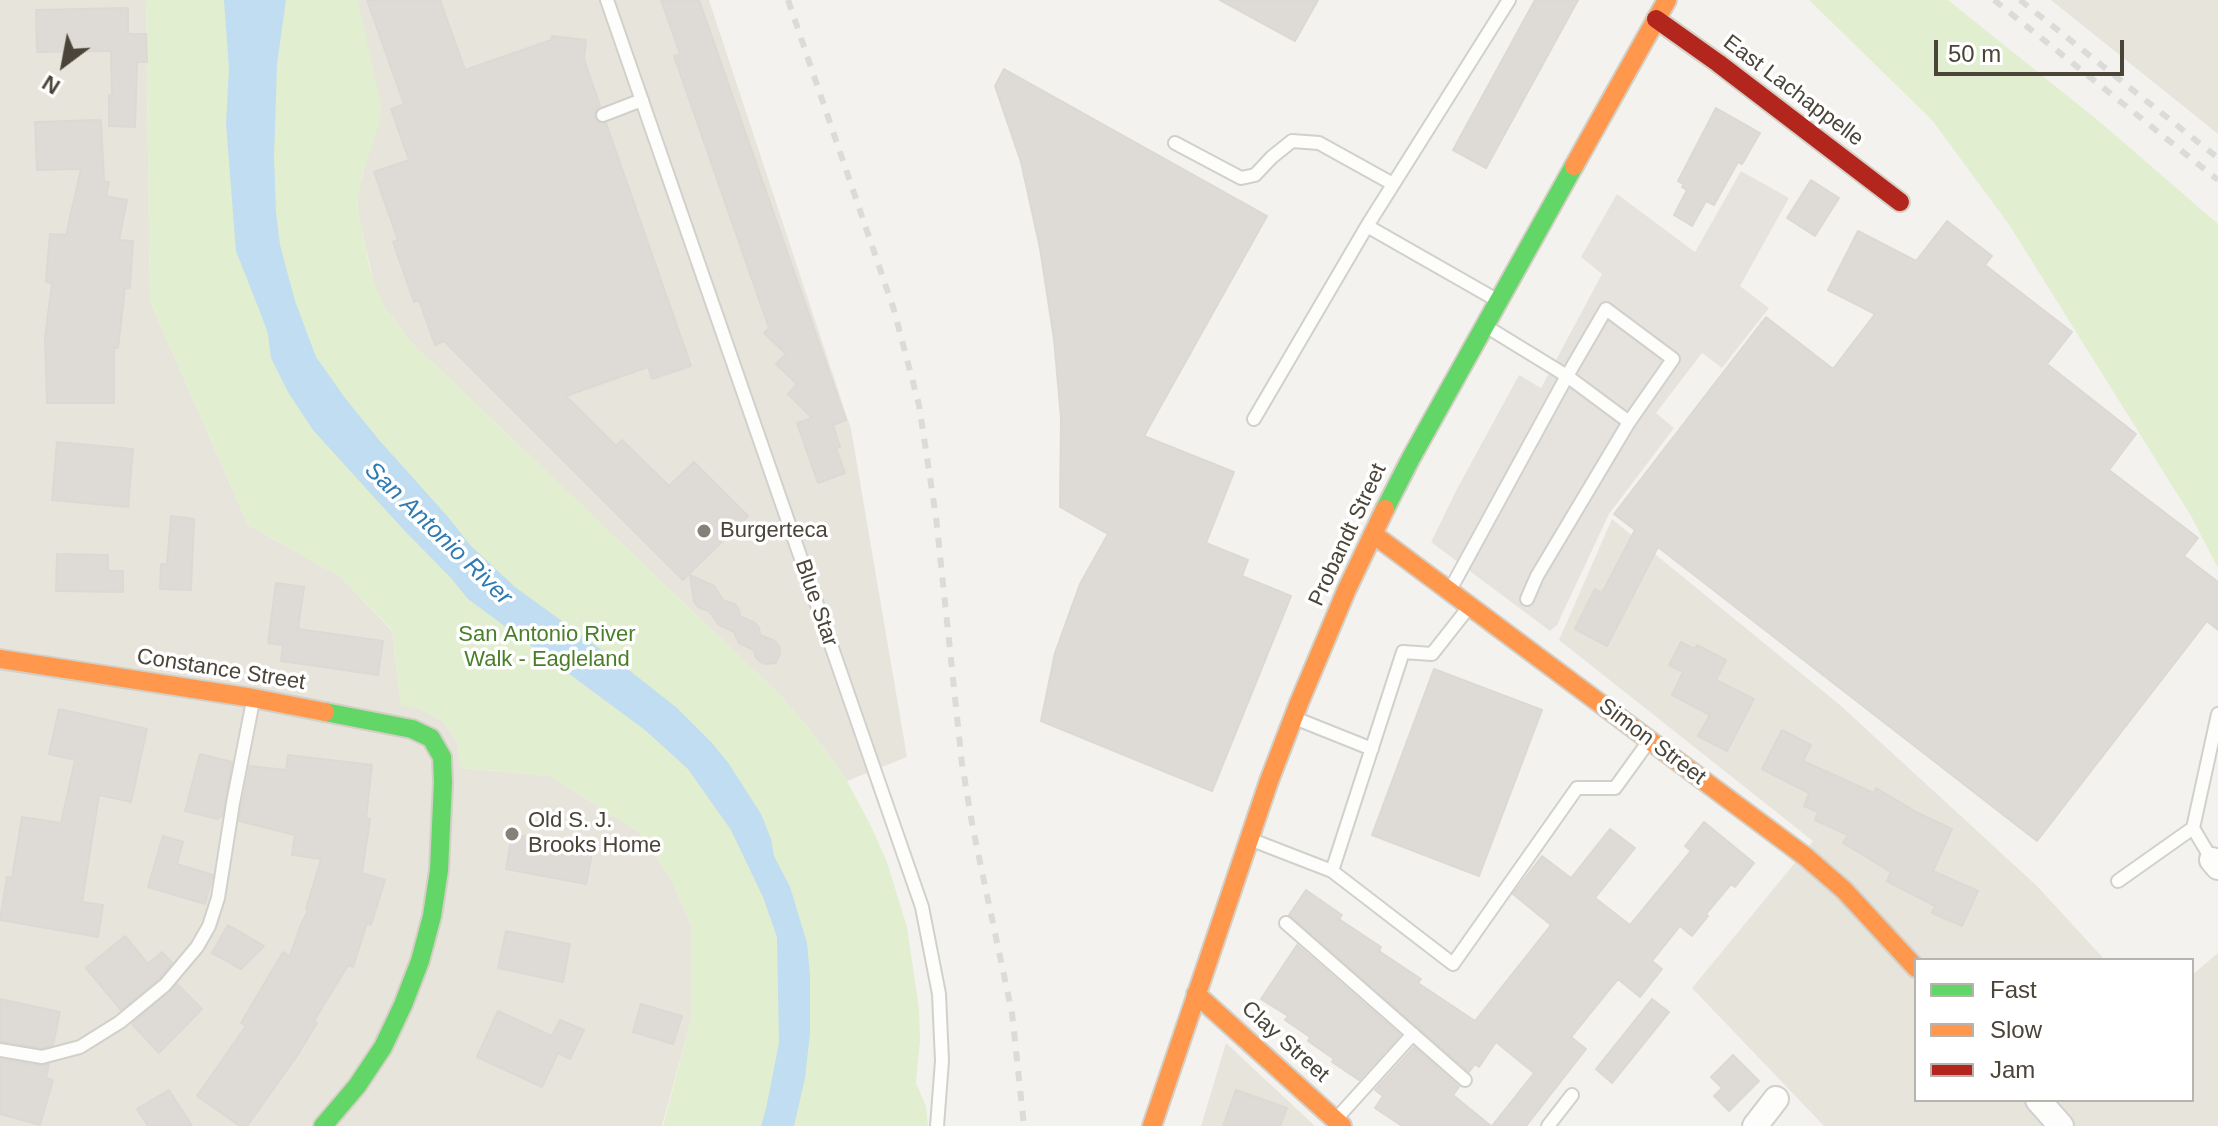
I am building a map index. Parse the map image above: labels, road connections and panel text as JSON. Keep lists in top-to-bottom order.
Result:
{
  "streets": {
    "street": [
      "East Lachappelle",
      "Probandt Street",
      "Constance Street",
      "Simon Street",
      "Clay Street"
    ],
    "lane": ["Blue Star"]
  },
  "crossings": [
    ["East Lachappelle", "Probandt Street"],
    ["Probandt Street", "Simon Street"],
    ["Probandt Street", "Clay Street"]
  ],
  "water": ["San Antonio River"],
  "parks": ["San Antonio River Walk - Eagleland"],
  "places": ["Burgerteca", "Old S. J. Brooks Home"],
  "legend": ["Fast", "Slow", "Jam"],
  "scale_bar": "50 m",
  "north": "bottom left"
}
